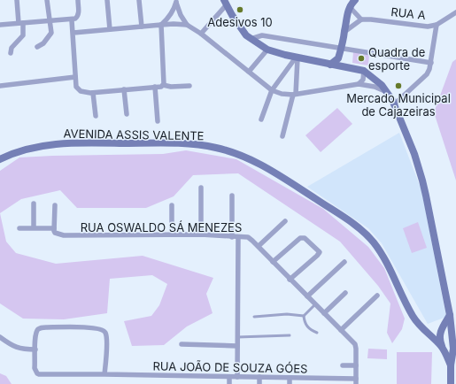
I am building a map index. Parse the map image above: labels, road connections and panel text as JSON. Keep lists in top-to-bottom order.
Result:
{
  "streets": {
    "main road": ["AVENIDA ASSIS VALENTE"],
    "street": ["RUA A", "RUA OSWALDO SÁ MENEZES", "RUA JOÃO DE SOUZA GÓES"]
  },
  "crossings": [
    ["RUA OSWALDO SÁ MENEZES", "RUA JOÃO DE SOUZA GÓES"]
  ],
  "places": ["Adesivos 10", "Quadra de esporte", "Mercado Municipal de Cajazeiras"]
}
